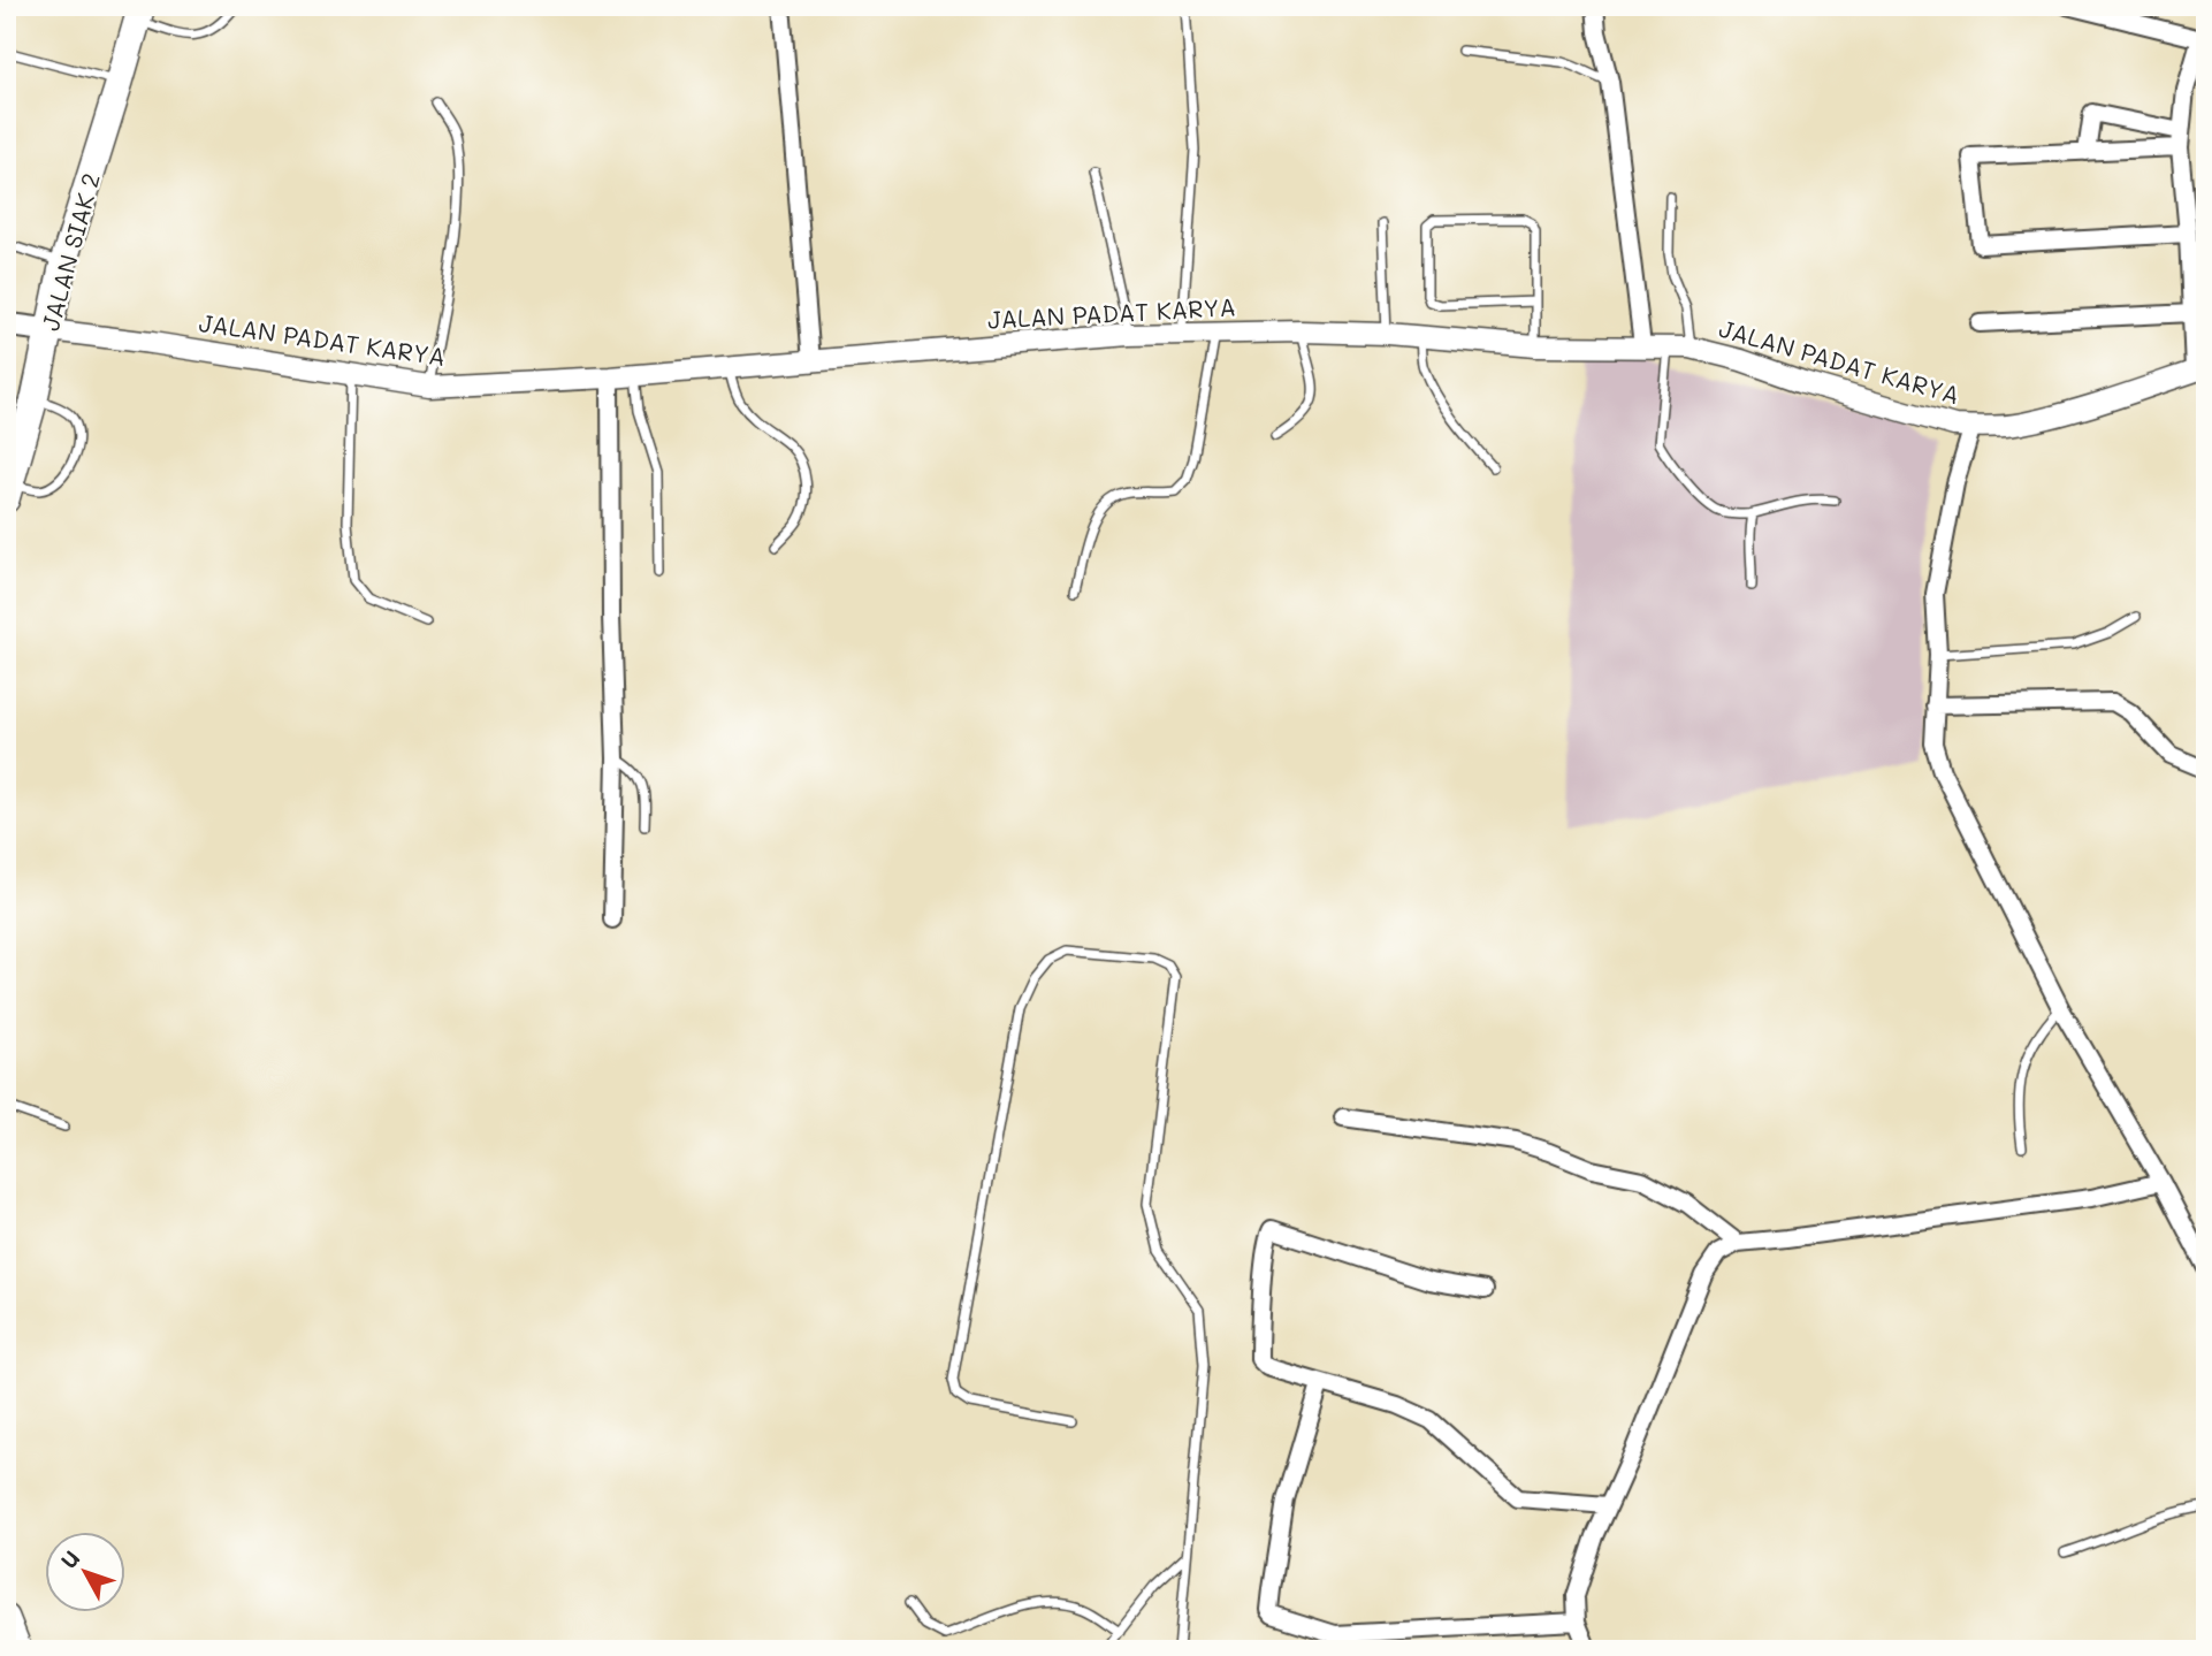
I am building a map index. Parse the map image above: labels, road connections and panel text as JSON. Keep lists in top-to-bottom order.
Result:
{
  "streets": {
    "highway": ["JALAN SIAK 2"],
    "main road": ["JALAN PADAT KARYA"]
  },
  "crossings": [
    ["JALAN SIAK 2", "JALAN PADAT KARYA"]
  ],
  "north": "top left"
}
